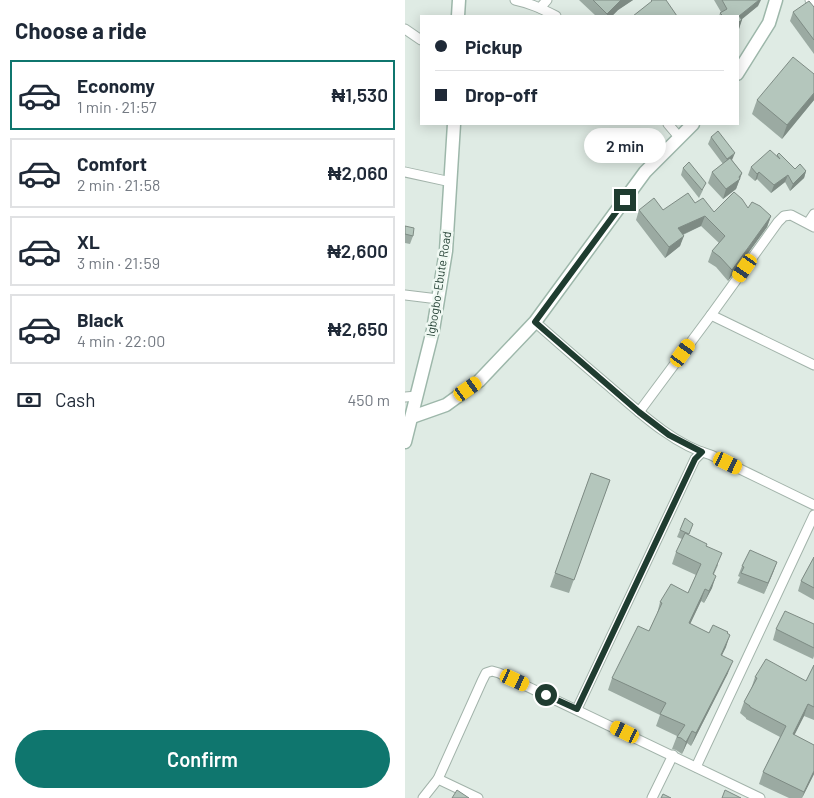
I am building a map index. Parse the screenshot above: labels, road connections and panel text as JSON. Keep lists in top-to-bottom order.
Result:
{
  "streets": {
    "street": ["Igbogbo-Ebute Road"]
  },
  "page": {
    "heading": "Choose a ride",
    "banner": ["Pickup", "Drop-off"],
    "list": [
      {
        "name": "Economy",
        "note": "1 min · 21:57",
        "value": "₦1,530"
      },
      {
        "name": "Comfort",
        "note": "2 min · 21:58",
        "value": "₦2,060"
      },
      {
        "name": "XL",
        "note": "3 min · 21:59",
        "value": "₦2,600"
      },
      {
        "name": "Black",
        "note": "4 min · 22:00",
        "value": "₦2,650"
      }
    ],
    "bubble": "2 min",
    "pay": ["Cash", "450 m"],
    "buttons": "Confirm"
  }
}
